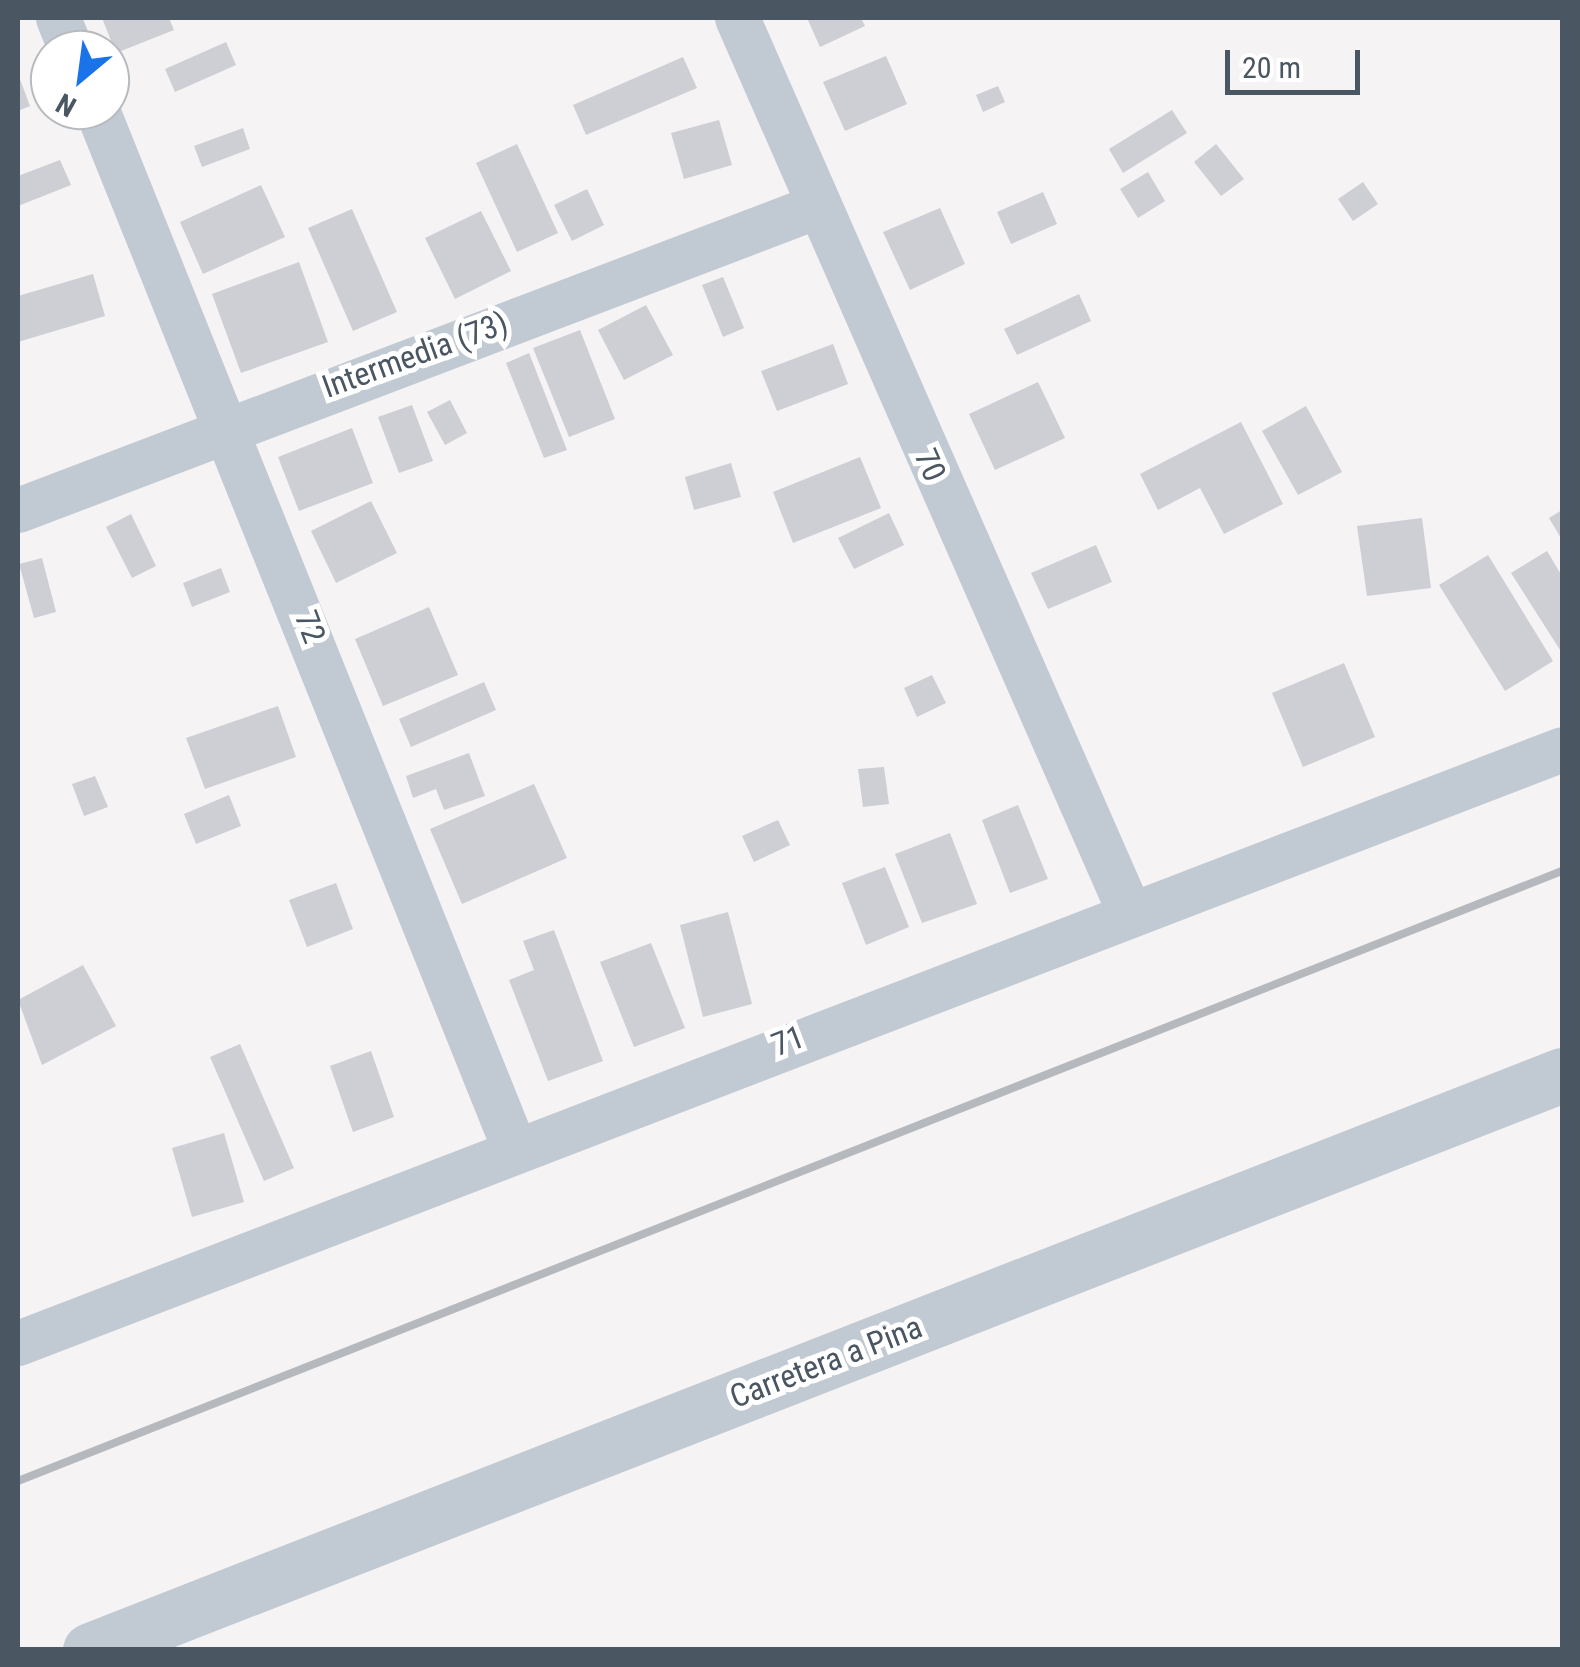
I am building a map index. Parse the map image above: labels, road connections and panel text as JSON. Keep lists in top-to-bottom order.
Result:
{
  "streets": {
    "street": [
      "Intermedia (73)",
      "70",
      "72",
      "71",
      "Carretera a Pina"
    ]
  },
  "crossings": [
    ["Intermedia (73)", "70"],
    ["Intermedia (73)", "72"],
    ["70", "71"],
    ["72", "71"]
  ],
  "scale_bar": "20 m",
  "north": "bottom left"
}
